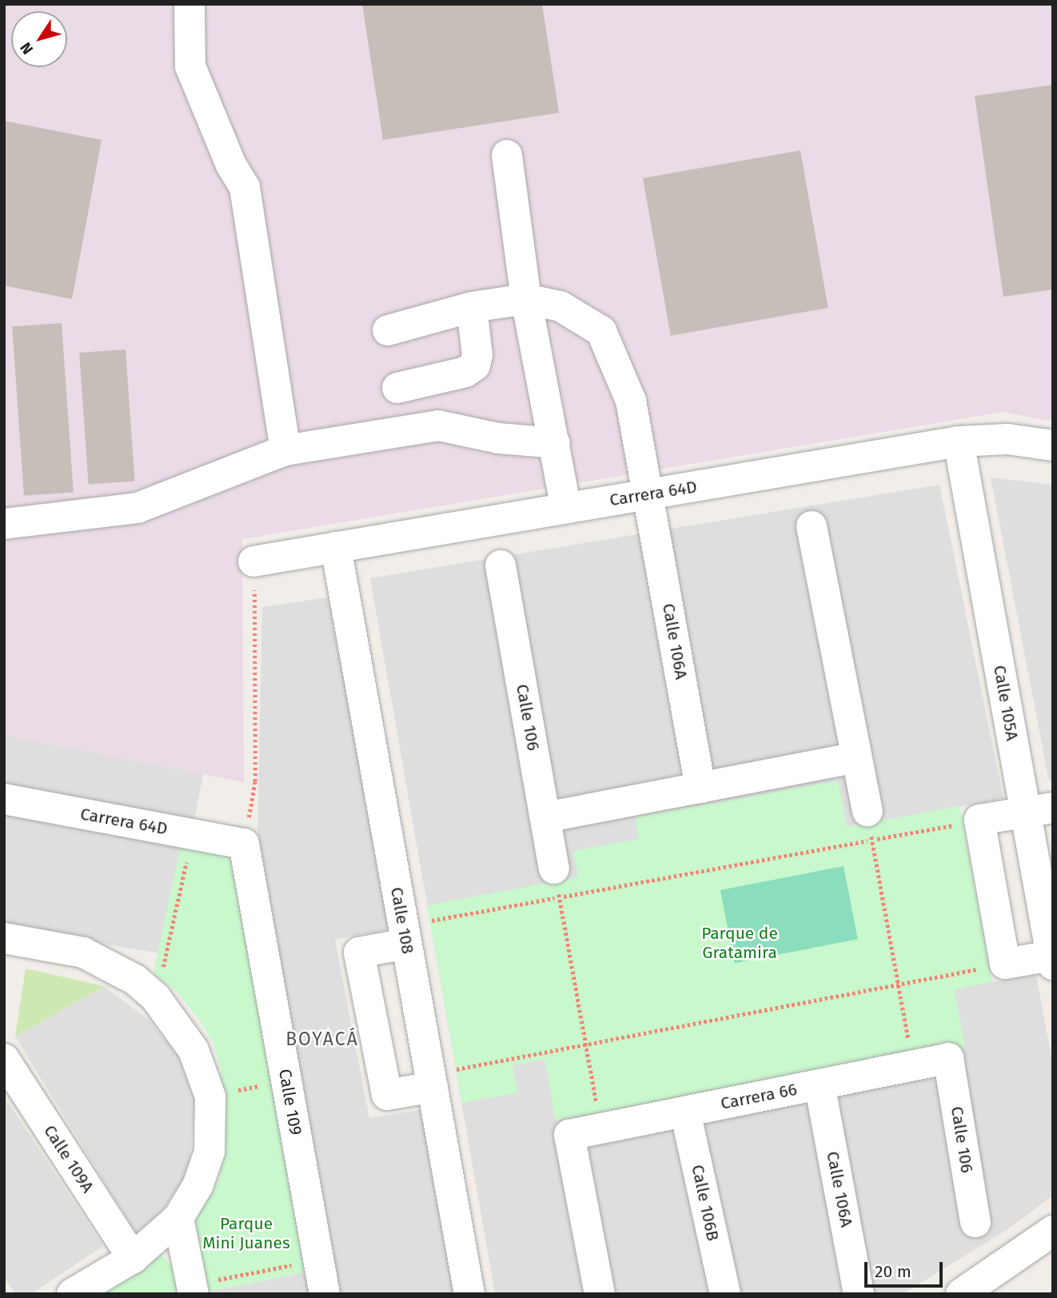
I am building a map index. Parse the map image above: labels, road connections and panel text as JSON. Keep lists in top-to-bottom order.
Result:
{
  "streets": {
    "street": [
      "Carrera 64D",
      "Calle 106A",
      "Calle 105A",
      "Calle 106",
      "Calle 108",
      "Carrera 66",
      "Calle 109",
      "Calle 109A",
      "Calle 106B"
    ]
  },
  "crossings": [
    ["Carrera 64D", "Calle 106A"],
    ["Carrera 64D", "Calle 105A"],
    ["Carrera 64D", "Calle 108"],
    ["Carrera 64D", "Calle 109"],
    ["Calle 106A", "Carrera 66"],
    ["Calle 106", "Carrera 66"],
    ["Carrera 66", "Calle 106B"]
  ],
  "districts": ["BOYACÁ"],
  "parks": ["Parque de Gratamira", "Parque Mini Juanes"],
  "scale_bar": "20 m",
  "north": "bottom left"
}
